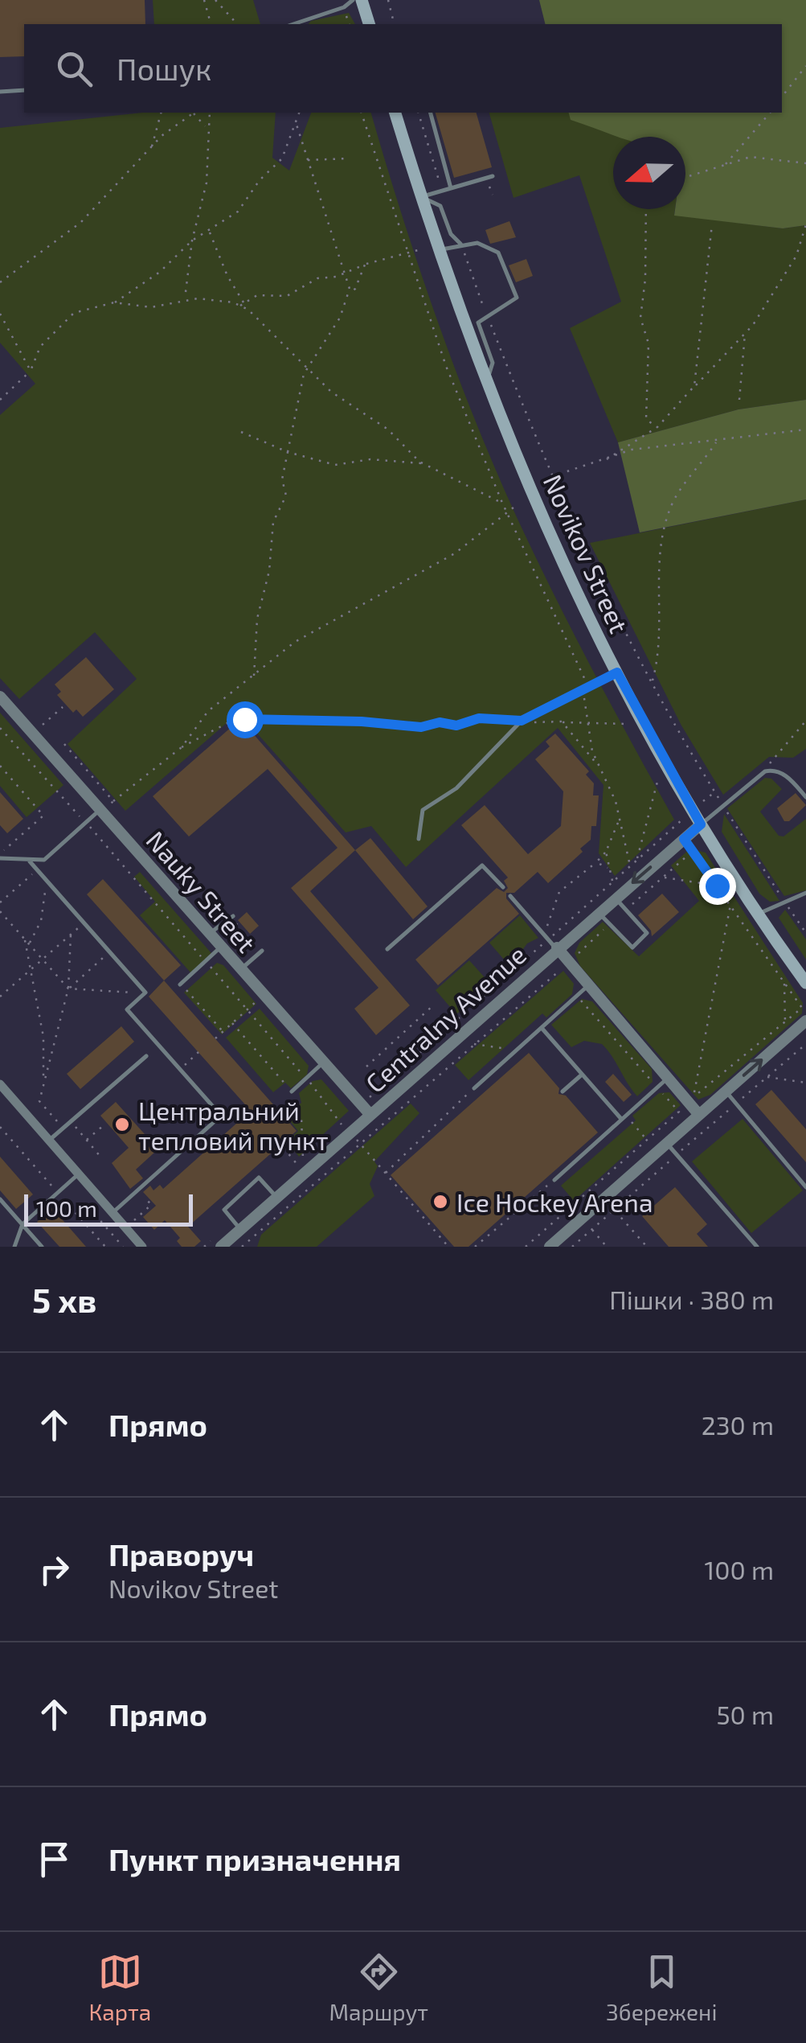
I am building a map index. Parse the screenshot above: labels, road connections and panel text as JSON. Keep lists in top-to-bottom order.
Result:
{
  "streets": {
    "main road": ["Novikov Street"],
    "street": ["Nauky Street", "Centralny Avenue"]
  },
  "crossings": [
    ["Novikov Street", "Centralny Avenue"],
    ["Nauky Street", "Centralny Avenue"]
  ],
  "places": ["Центральний тепловий пункт", "Ice Hockey Arena"],
  "scale_bar": "100 m",
  "north": "left",
  "page": {
    "search": "Пошук",
    "scale": "100 m",
    "heading": ["5 хв", "Пішки · 380 m"],
    "list": [
      ["Прямо", "230 m"],
      ["Праворуч", "Novikov Street", "100 m"],
      ["Прямо", "50 m"],
      "Пункт призначення"
    ],
    "nav": ["Карта", "Маршрут", "Збережені"]
  }
}
